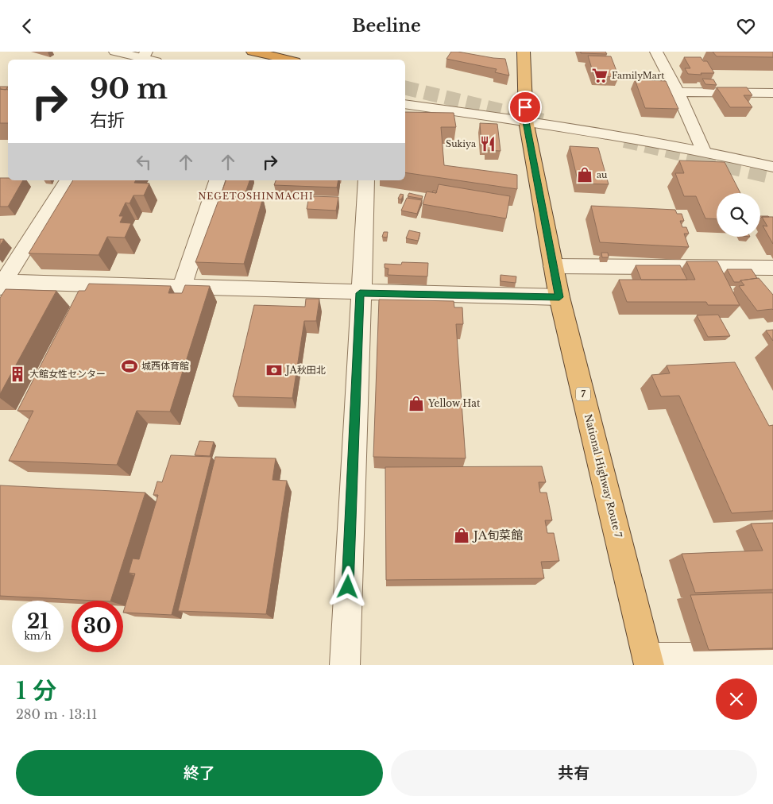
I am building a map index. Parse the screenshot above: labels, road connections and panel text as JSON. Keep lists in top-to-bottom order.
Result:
{
  "streets": {
    "highway": ["7", "National Highway Route 7"]
  },
  "districts": ["NEGETOSHINMACHI"],
  "places": {
    "supermarket": ["FamilyMart"],
    "restaurant": ["Sukiya"],
    "shop": ["au", "Yellow Hat", "JA旬菜館"],
    "sports": ["城西体育館"],
    "bank": ["JA秋田北"],
    "building": ["大館女性センター"]
  },
  "page": {
    "header": "Beeline",
    "turn": ["90 m", "右折"],
    "speed": "21 km/h",
    "limit": "30",
    "heading": ["1 分", "280 m · 13:11"],
    "buttons": ["終了", "共有"]
  }
}
